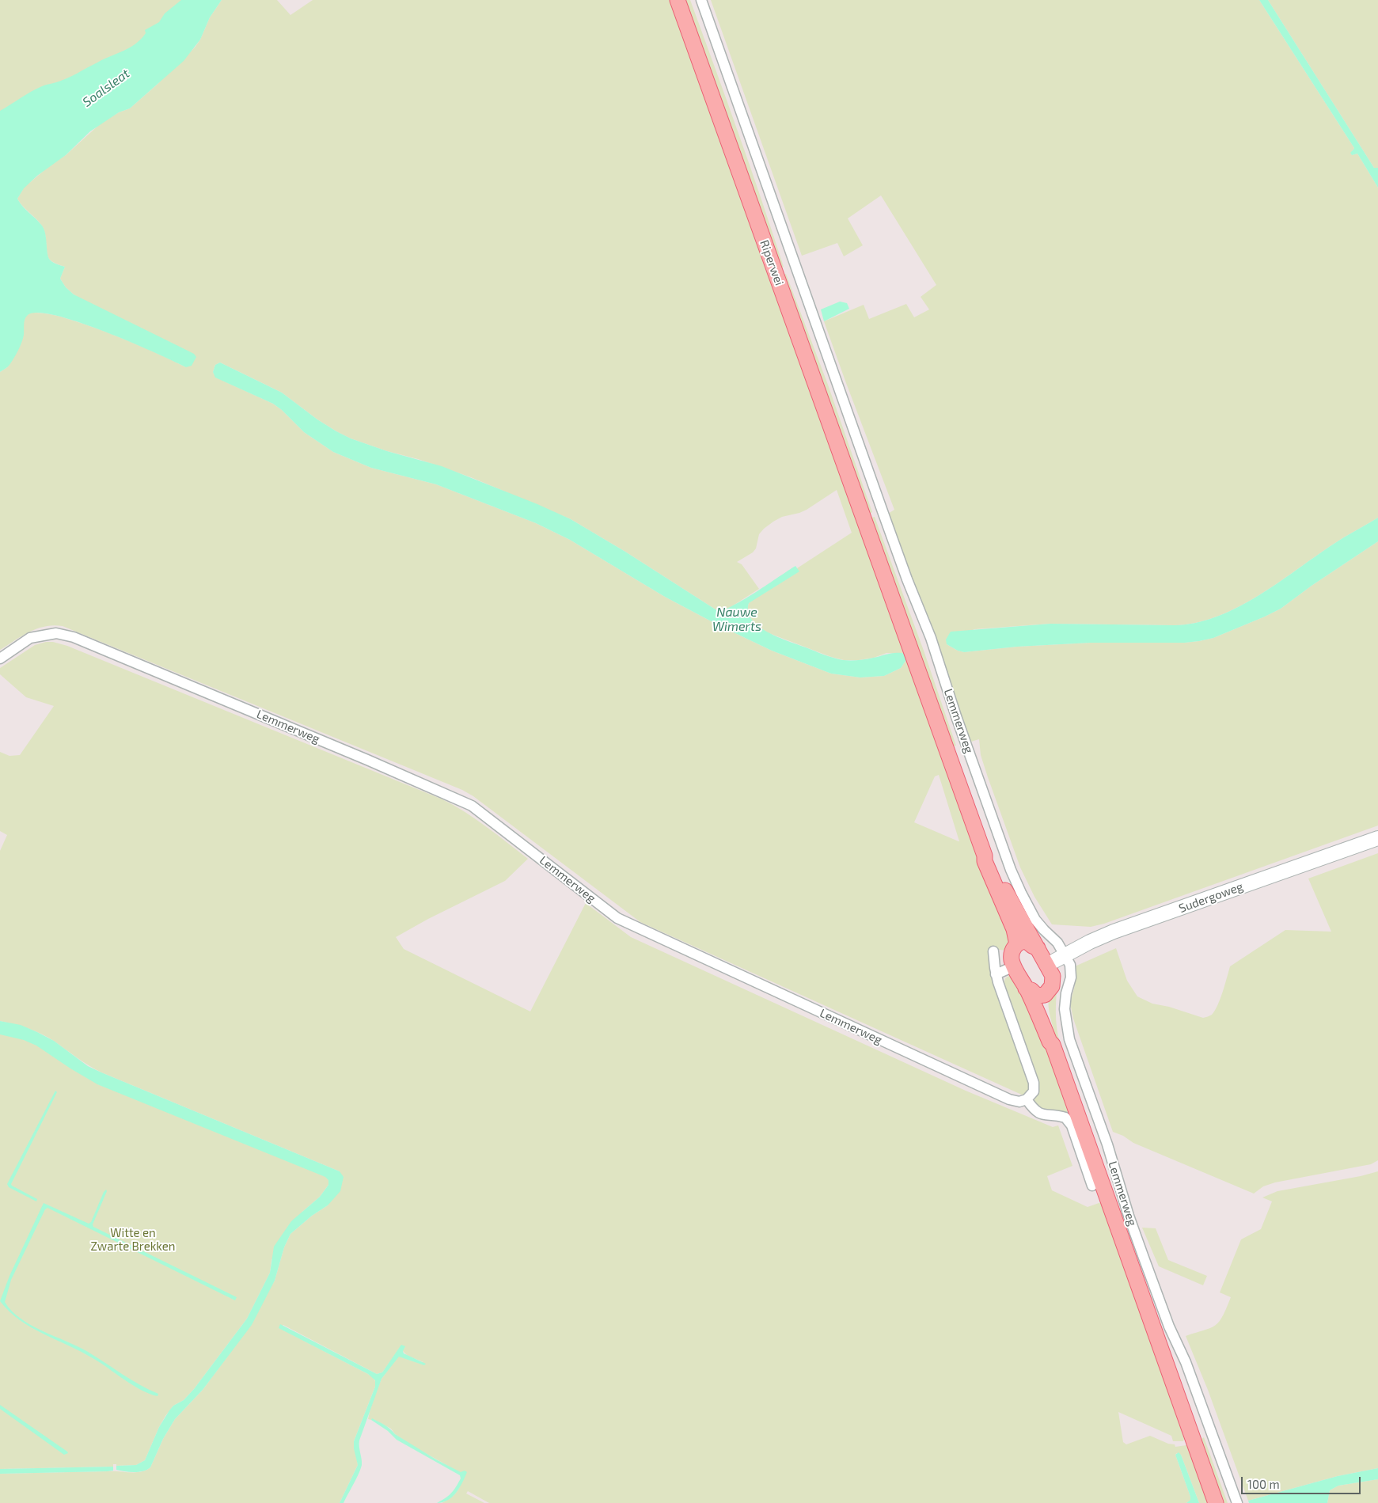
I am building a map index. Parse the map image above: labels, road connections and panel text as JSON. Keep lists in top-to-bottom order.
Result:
{
  "streets": {
    "main road": ["Riperwei", "Lemmerweg"],
    "street": ["Sudergoweg"]
  },
  "crossings": [
    ["Riperwei", "Lemmerweg"],
    ["Lemmerweg", "Sudergoweg"]
  ],
  "water": ["Soalsleat", "Nauwe Wimerts"],
  "parks": ["Witte en Zwarte Brekken"],
  "scale_bar": "100 m"
}
